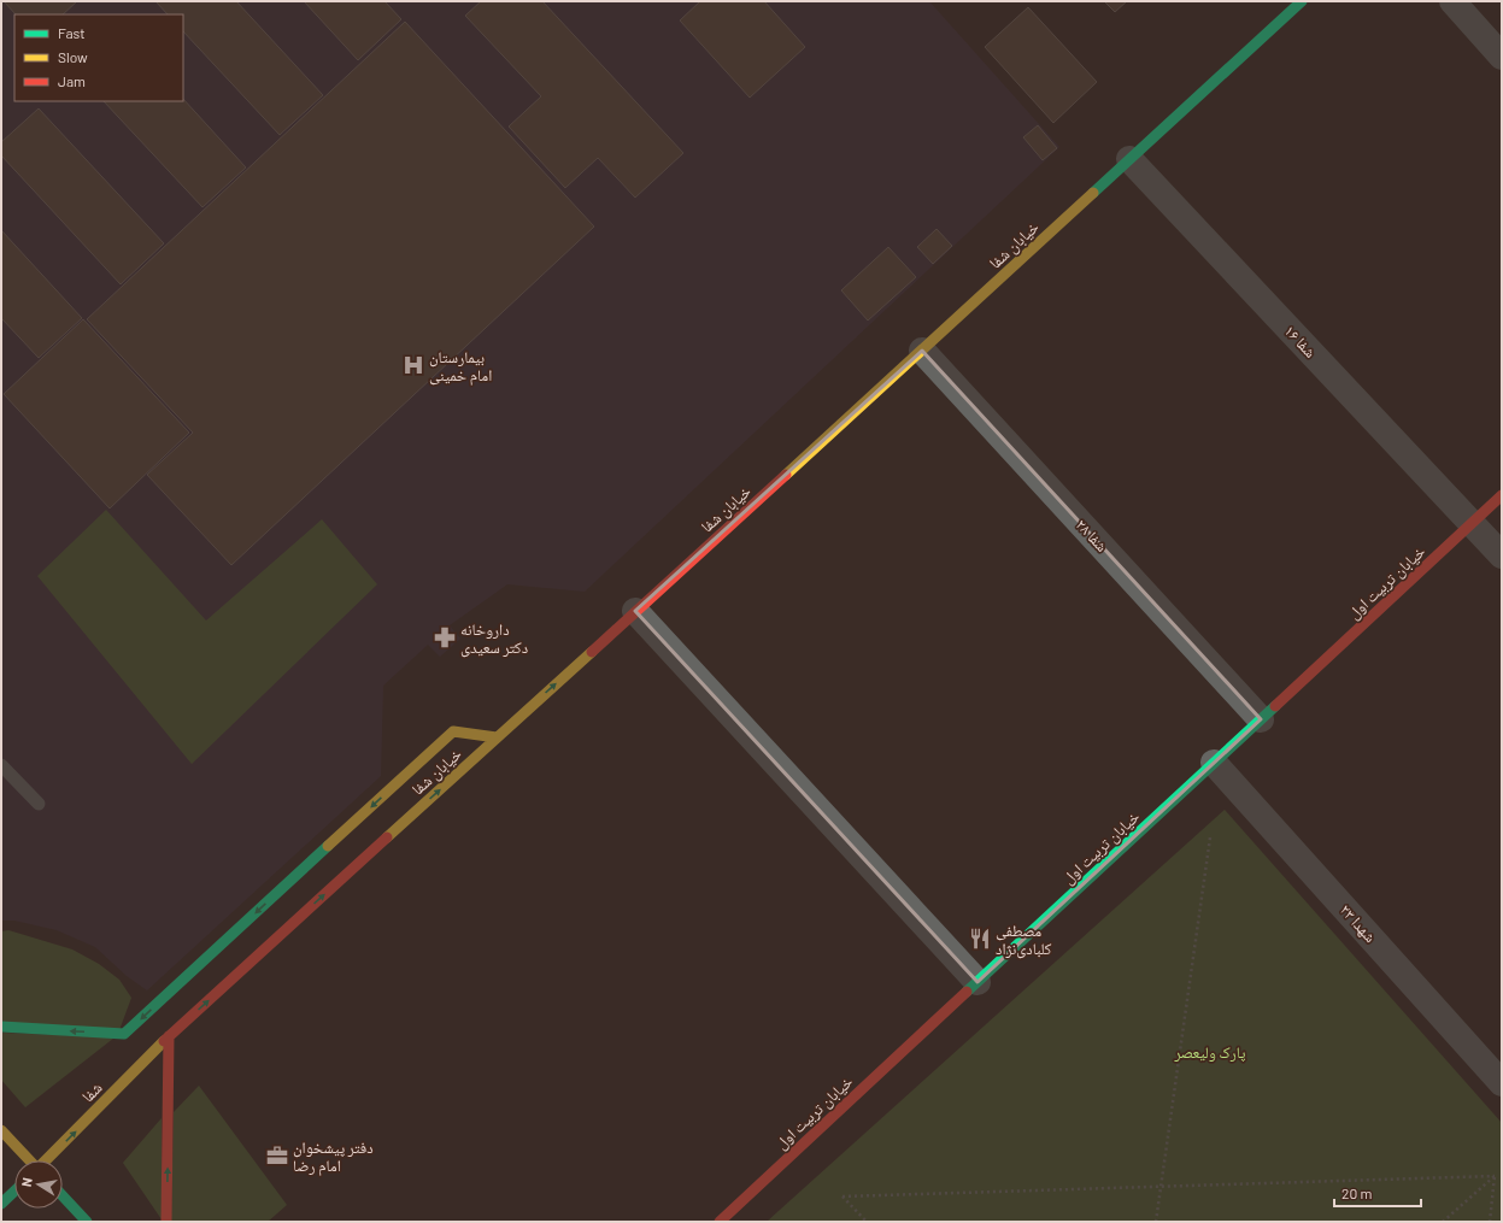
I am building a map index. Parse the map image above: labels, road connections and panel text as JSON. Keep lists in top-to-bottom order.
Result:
{
  "streets": {
    "street": [
      "خیابان شفا",
      "شفا ۱۶",
      "شفا ۲۸",
      "خیابان تربیت اول",
      "شهدا ۲۳",
      "شفا"
    ]
  },
  "crossings": [
    ["خیابان شفا", "شفا ۱۶"],
    ["خیابان شفا", "شفا ۲۸"],
    ["خیابان شفا", "شفا"],
    ["شفا ۱۶", "خیابان تربیت اول"],
    ["شفا ۲۸", "خیابان تربیت اول"],
    ["خیابان تربیت اول", "شهدا ۲۳"]
  ],
  "parks": ["پارک ولیعصر"],
  "places": {
    "hospital": ["بیمارستان امام خمینی"],
    "pharmacy": ["داروخانه دکتر سعیدی"],
    "restaurant": ["مصطفی کلبادی‌نژاد"],
    "office": ["دفتر پیشخوان امام رضا"]
  },
  "legend": ["Fast", "Slow", "Jam"],
  "scale_bar": "20 m",
  "north": "left"
}
